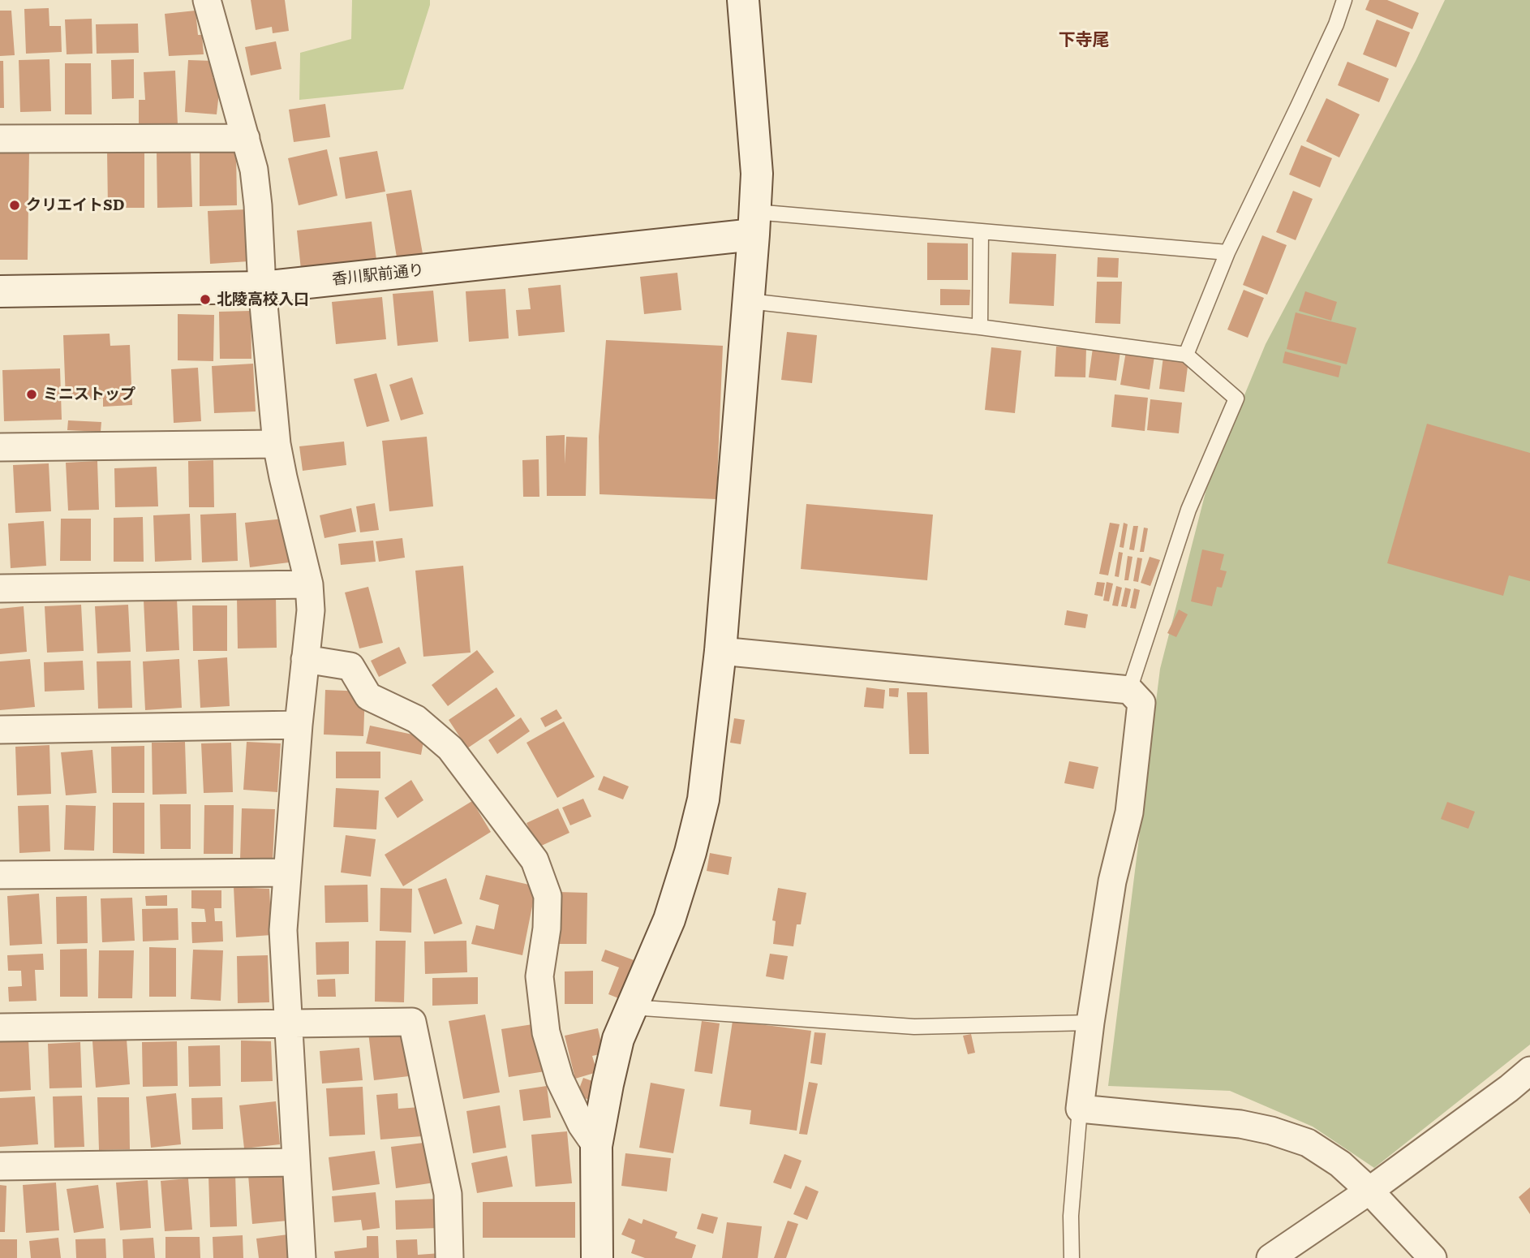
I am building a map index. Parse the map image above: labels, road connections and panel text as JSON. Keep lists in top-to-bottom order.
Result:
{
  "streets": {
    "street": ["香川駅前通り"]
  },
  "districts": ["下寺尾"],
  "places": ["クリエイトSD", "北陵高校入口", "ミニストップ"]
}
